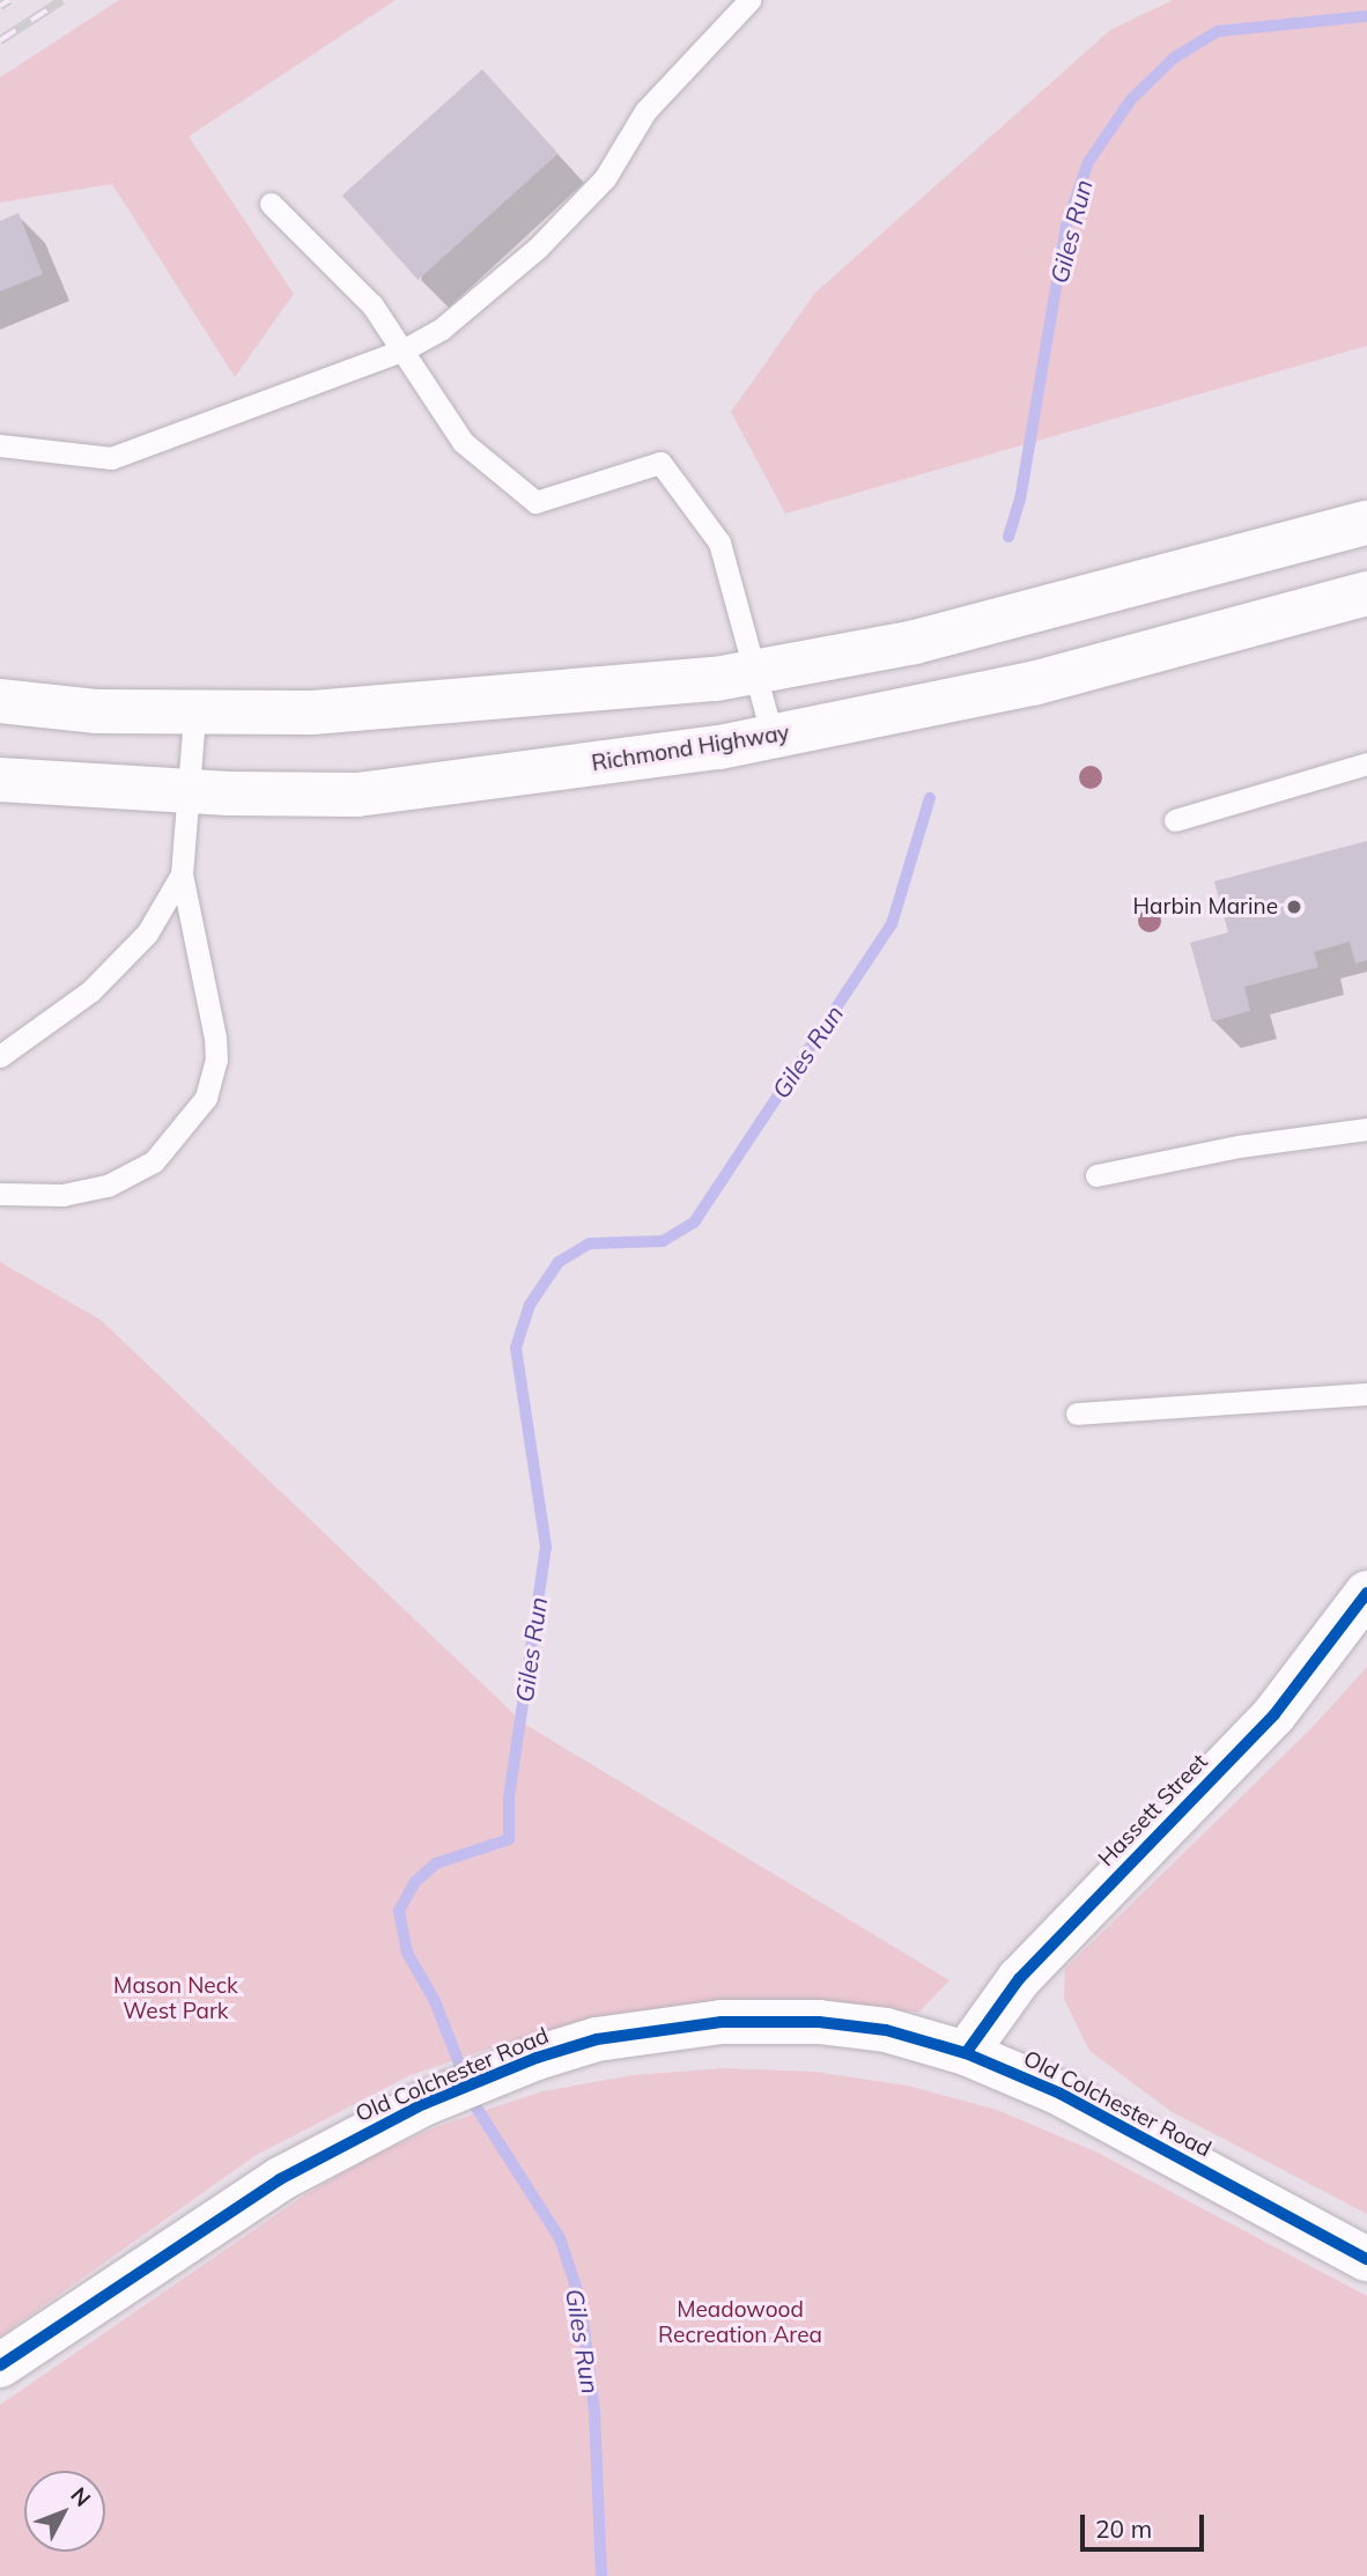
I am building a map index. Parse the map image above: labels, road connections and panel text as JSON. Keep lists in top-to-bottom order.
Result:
{
  "streets": {
    "main road": ["Richmond Highway", "Hassett Street", "Old Colchester Road"]
  },
  "crossings": [
    ["Hassett Street", "Old Colchester Road"]
  ],
  "water": ["Giles Run"],
  "parks": ["Mason Neck West Park", "Meadowood Recreation Area"],
  "places": ["Harbin Marine"],
  "scale_bar": "20 m",
  "north": "top right"
}
